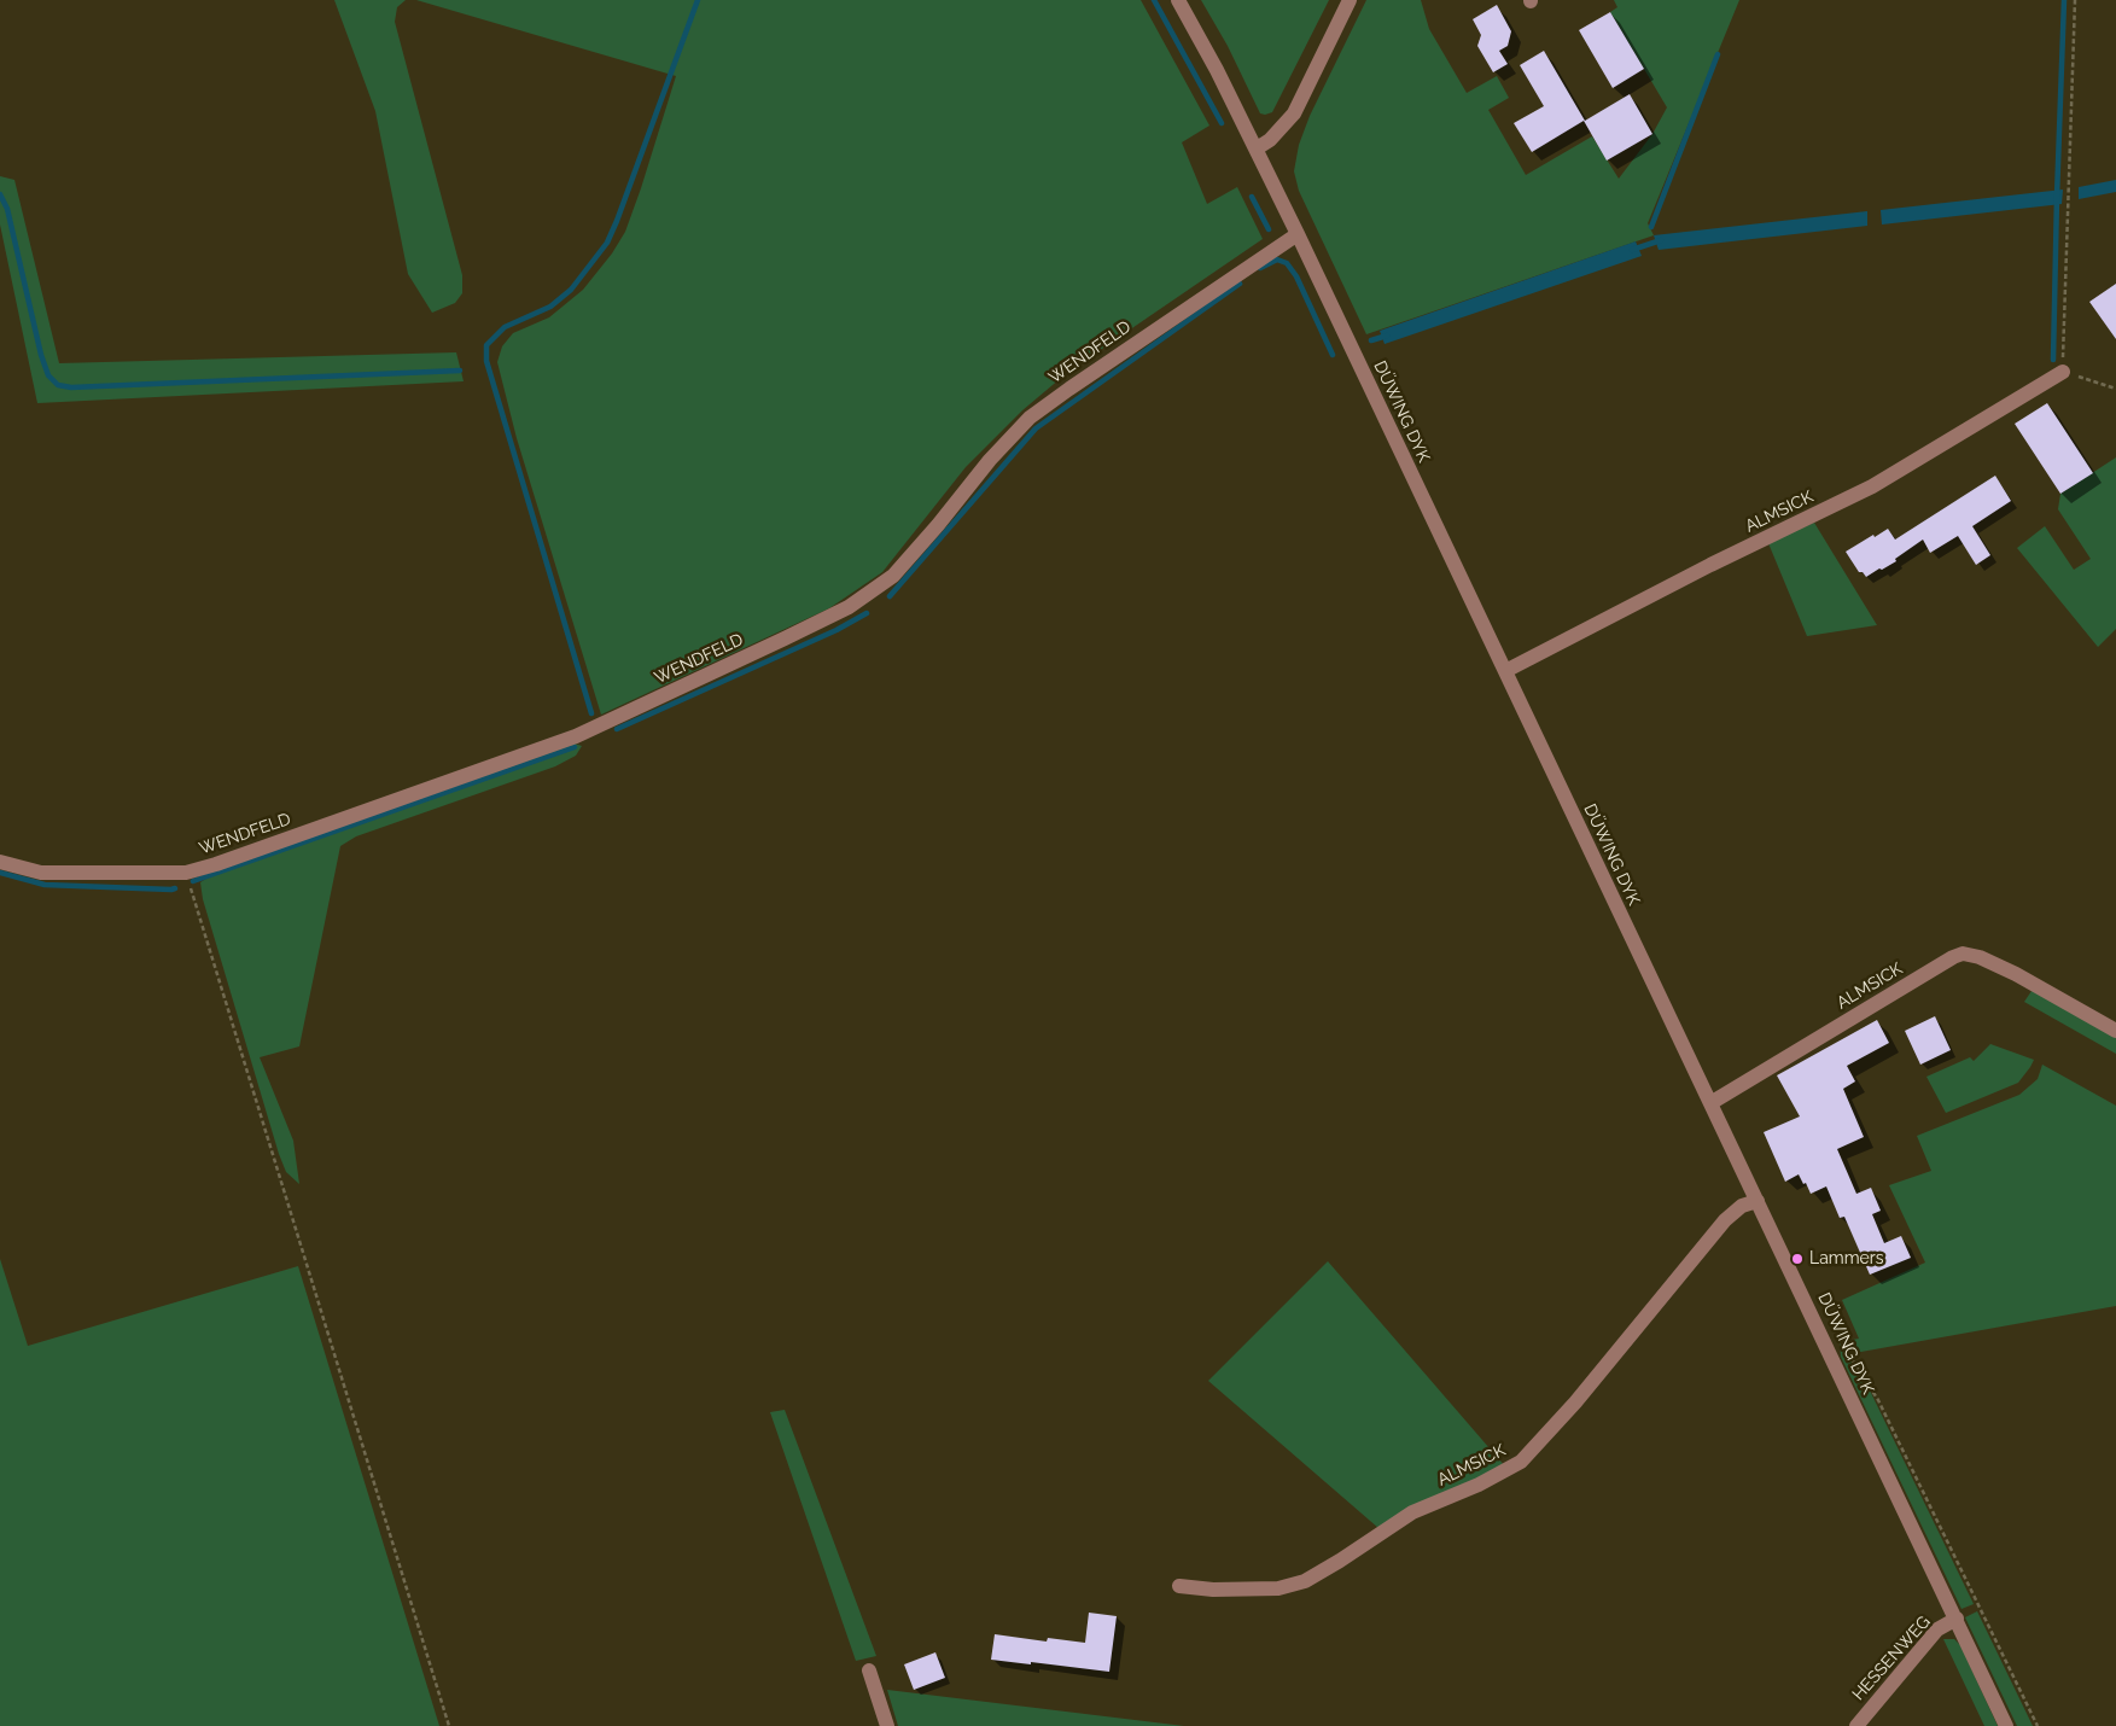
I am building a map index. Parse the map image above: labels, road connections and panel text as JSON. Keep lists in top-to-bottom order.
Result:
{
  "streets": {
    "street": [
      "WENDFELD",
      "DÜWING DYK",
      "ALMSICK",
      "HESSENWEG"
    ]
  },
  "crossings": [
    ["WENDFELD", "DÜWING DYK"],
    ["DÜWING DYK", "ALMSICK"],
    ["DÜWING DYK", "HESSENWEG"]
  ],
  "places": ["Lammers"]
}
